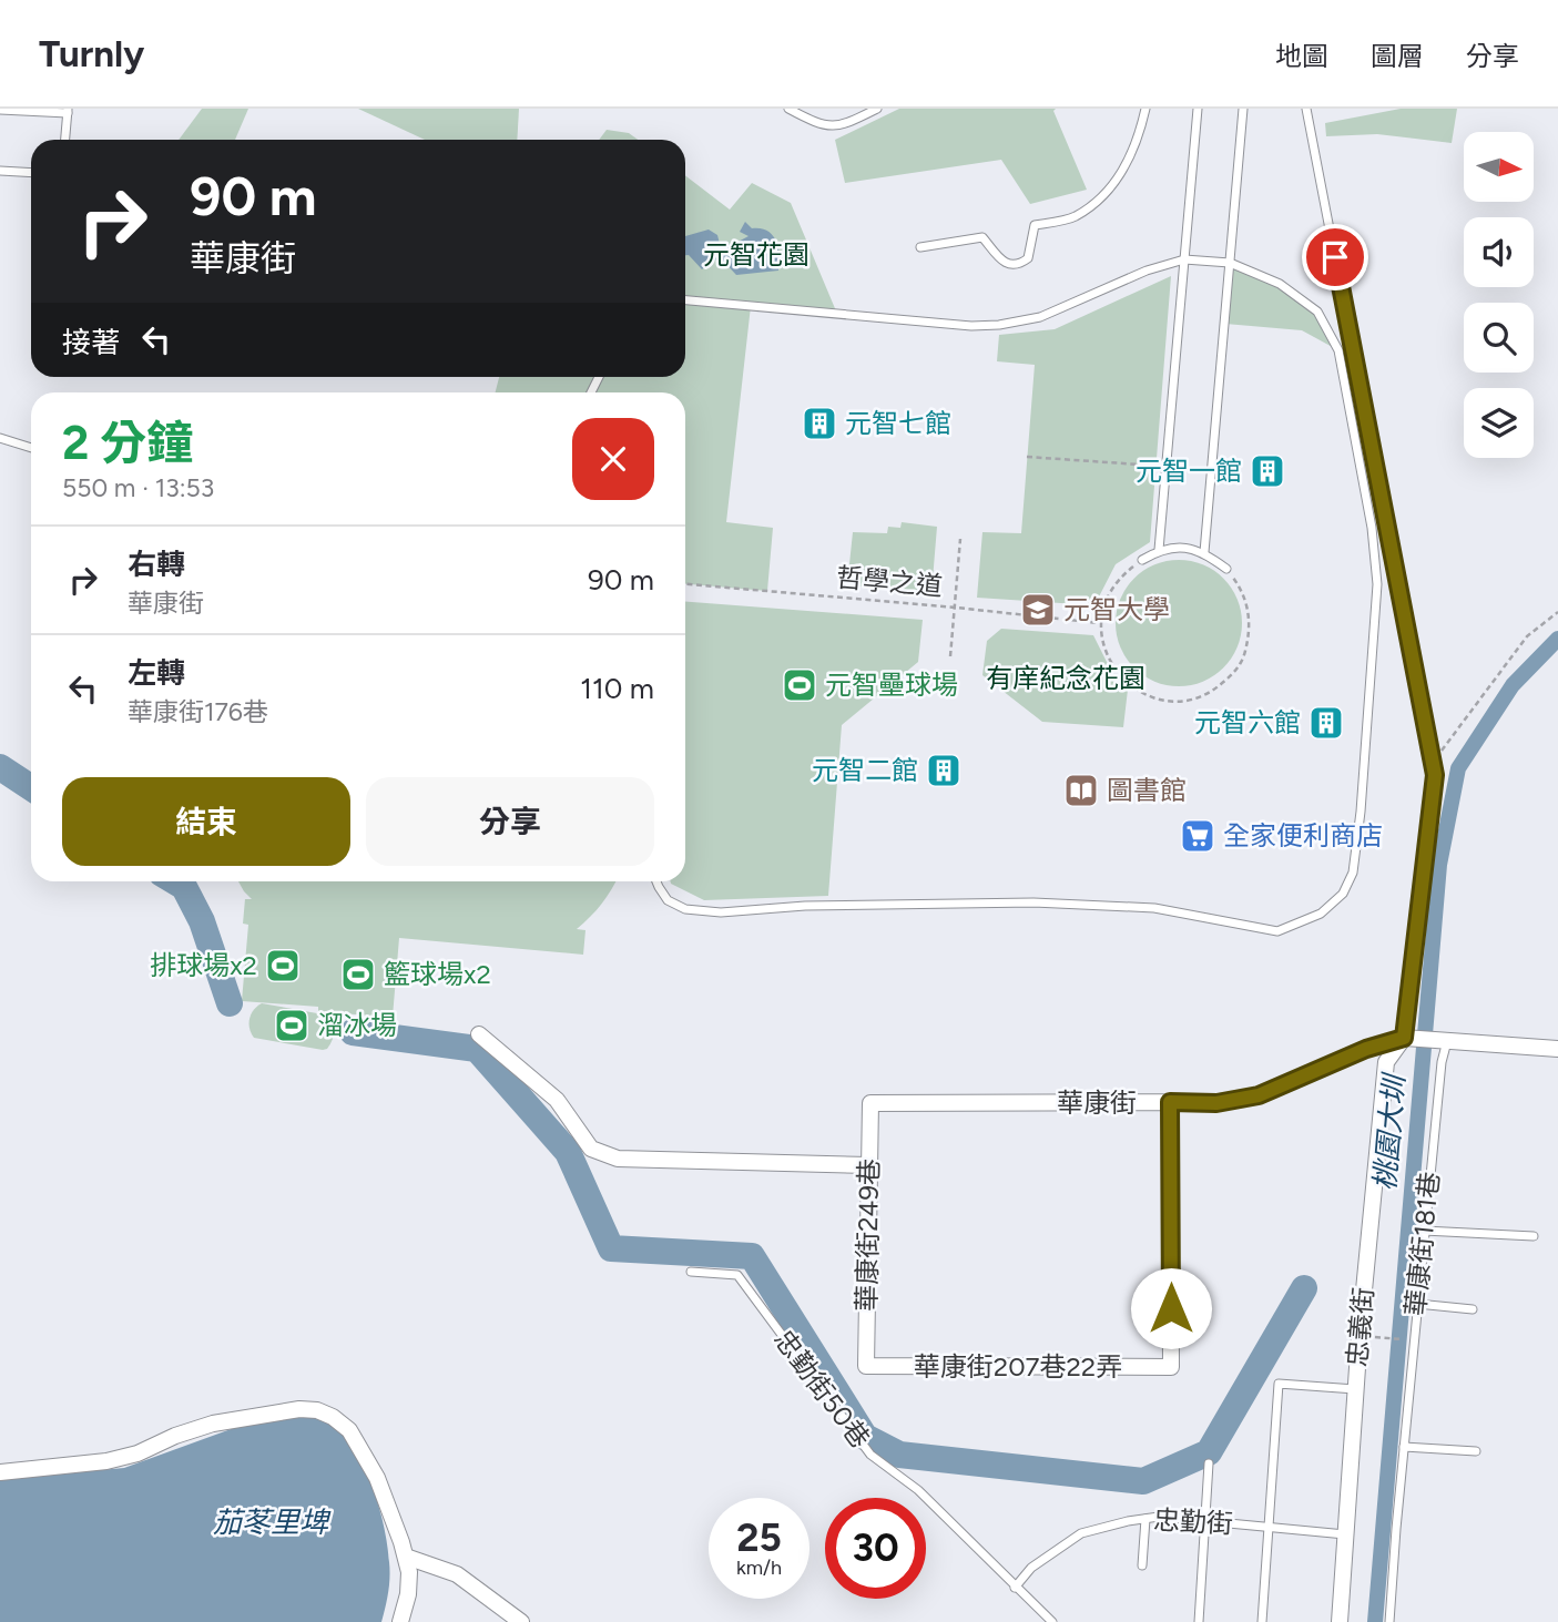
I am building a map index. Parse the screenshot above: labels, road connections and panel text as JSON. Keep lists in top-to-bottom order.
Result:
{
  "streets": {
    "street": [
      "華康街",
      "華康街249巷",
      "忠義街",
      "華康街207巷22弄"
    ],
    "lane": ["華康街181巷", "忠勤街50巷", "忠勤街"],
    "path": ["哲學之道"]
  },
  "crossings": [
    ["華康街", "華康街249巷"],
    ["華康街", "忠義街"],
    ["華康街", "華康街207巷22弄"],
    ["華康街249巷", "華康街207巷22弄"],
    ["忠義街", "忠勤街"],
    ["忠勤街50巷", "忠勤街"]
  ],
  "water": ["桃園大圳", "茄苳里埤"],
  "parks": ["元智花園", "有庠紀念花園"],
  "places": {
    "building": [
      "元智七館",
      "元智一館",
      "元智六館",
      "元智二館"
    ],
    "school or university": ["元智大學"],
    "sports": [
      "元智壘球場",
      "排球場x2",
      "籃球場x2",
      "溜冰場"
    ],
    "library": ["圖書館"],
    "supermarket": ["全家便利商店"]
  },
  "north": "right",
  "page": {
    "header": "Turnly",
    "nav": ["地圖", "圖層", "分享"],
    "turn": ["90 m", "華康街"],
    "then": "接著",
    "heading": ["2 分鐘", "550 m · 13:53"],
    "list": [
      {
        "name": "右轉",
        "note": "華康街",
        "value": "90 m"
      },
      {
        "name": "左轉",
        "note": "華康街176巷",
        "value": "110 m"
      }
    ],
    "buttons": ["結束", "分享"],
    "speed": "25 km/h",
    "limit": "30"
  }
}
